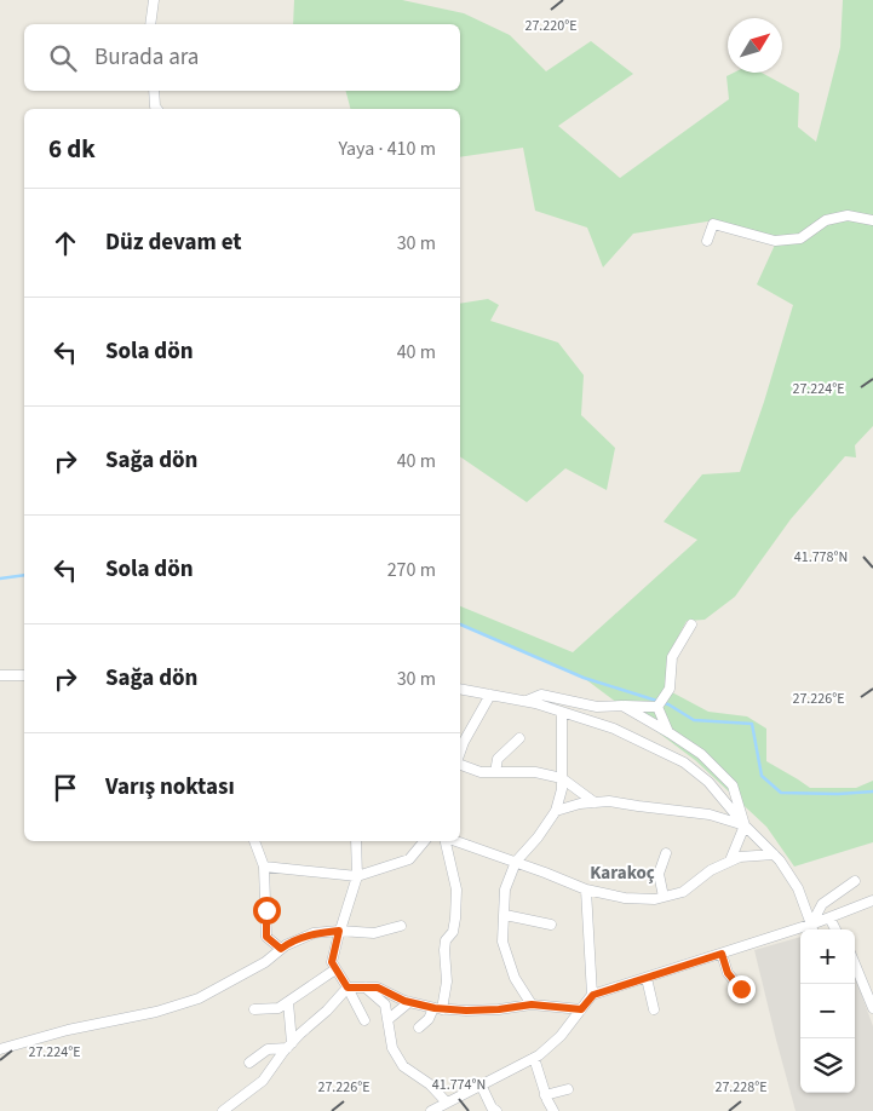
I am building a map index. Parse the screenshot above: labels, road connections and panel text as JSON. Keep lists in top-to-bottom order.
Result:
{
  "districts": ["Karakoç"],
  "north": "top right",
  "page": {
    "search": "Burada ara",
    "heading": ["6 dk", "Yaya · 410 m"],
    "list": [
      ["Düz devam et", "30 m"],
      ["Sola dön", "40 m"],
      ["Sağa dön", "40 m"],
      ["Sola dön", "270 m"],
      ["Sağa dön", "30 m"],
      "Varış noktası"
    ],
    "map_buttons": ["+", "−"]
  },
  "coordinates": [
    "27.220°E",
    "27.224°E",
    "41.778°N",
    "27.226°E",
    "41.774°N",
    "27.228°E"
  ]
}
